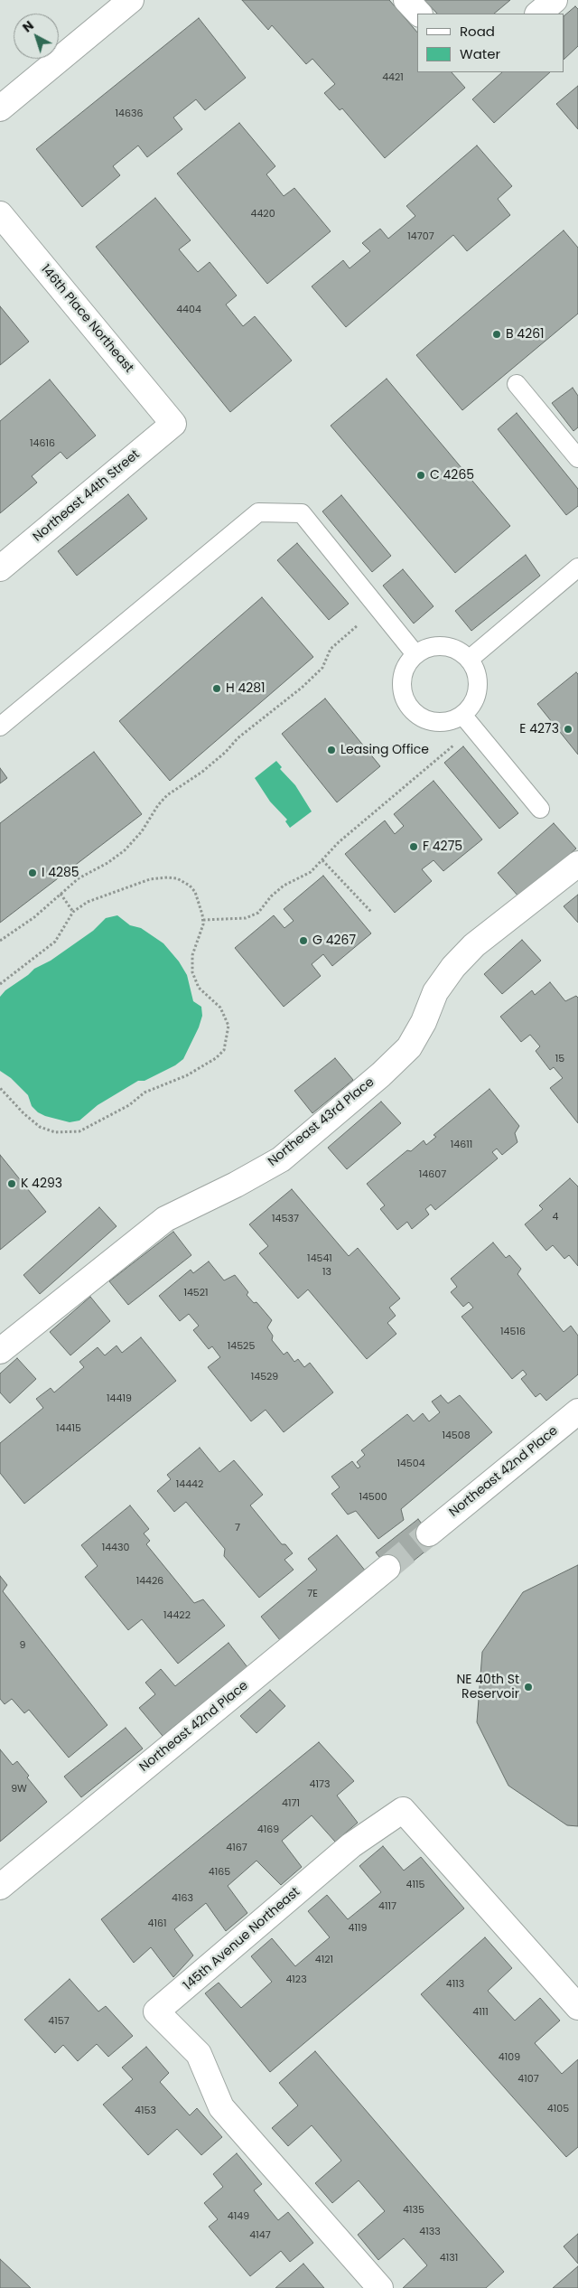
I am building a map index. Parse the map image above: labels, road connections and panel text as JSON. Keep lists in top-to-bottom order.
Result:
{
  "streets": {
    "street": [
      "146th Place Northeast",
      "Northeast 44th Street",
      "Northeast 43rd Place",
      "Northeast 42nd Place",
      "145th Avenue Northeast"
    ]
  },
  "crossings": [
    ["146th Place Northeast", "Northeast 44th Street"]
  ],
  "places": [
    "B 4261",
    "C 4265",
    "H 4281",
    "E 4273",
    "Leasing Office",
    "F 4275",
    "I 4285",
    "G 4267",
    "K 4293",
    "NE 40th St Reservoir"
  ],
  "house_numbers": [
    "4421",
    "14636",
    "4420",
    "14707",
    "4404",
    "14616",
    "15",
    "14611",
    "14607",
    "4",
    "14537",
    "14541",
    "13",
    "14521",
    "14516",
    "14525",
    "14529",
    "14419",
    "14415",
    "14508",
    "14504",
    "14442",
    "14500",
    "7",
    "14430",
    "14426",
    "7E",
    "14422",
    "9",
    "4173",
    "9W",
    "4171",
    "4169",
    "4167",
    "4165",
    "4115",
    "4163",
    "4117",
    "4161",
    "4119",
    "4121",
    "4123",
    "4113",
    "4111",
    "4157",
    "4109",
    "4107",
    "4105",
    "4153",
    "4135",
    "4149",
    "4133",
    "4147",
    "4131"
  ],
  "legend": ["Road", "Water"],
  "north": "top left"
}
